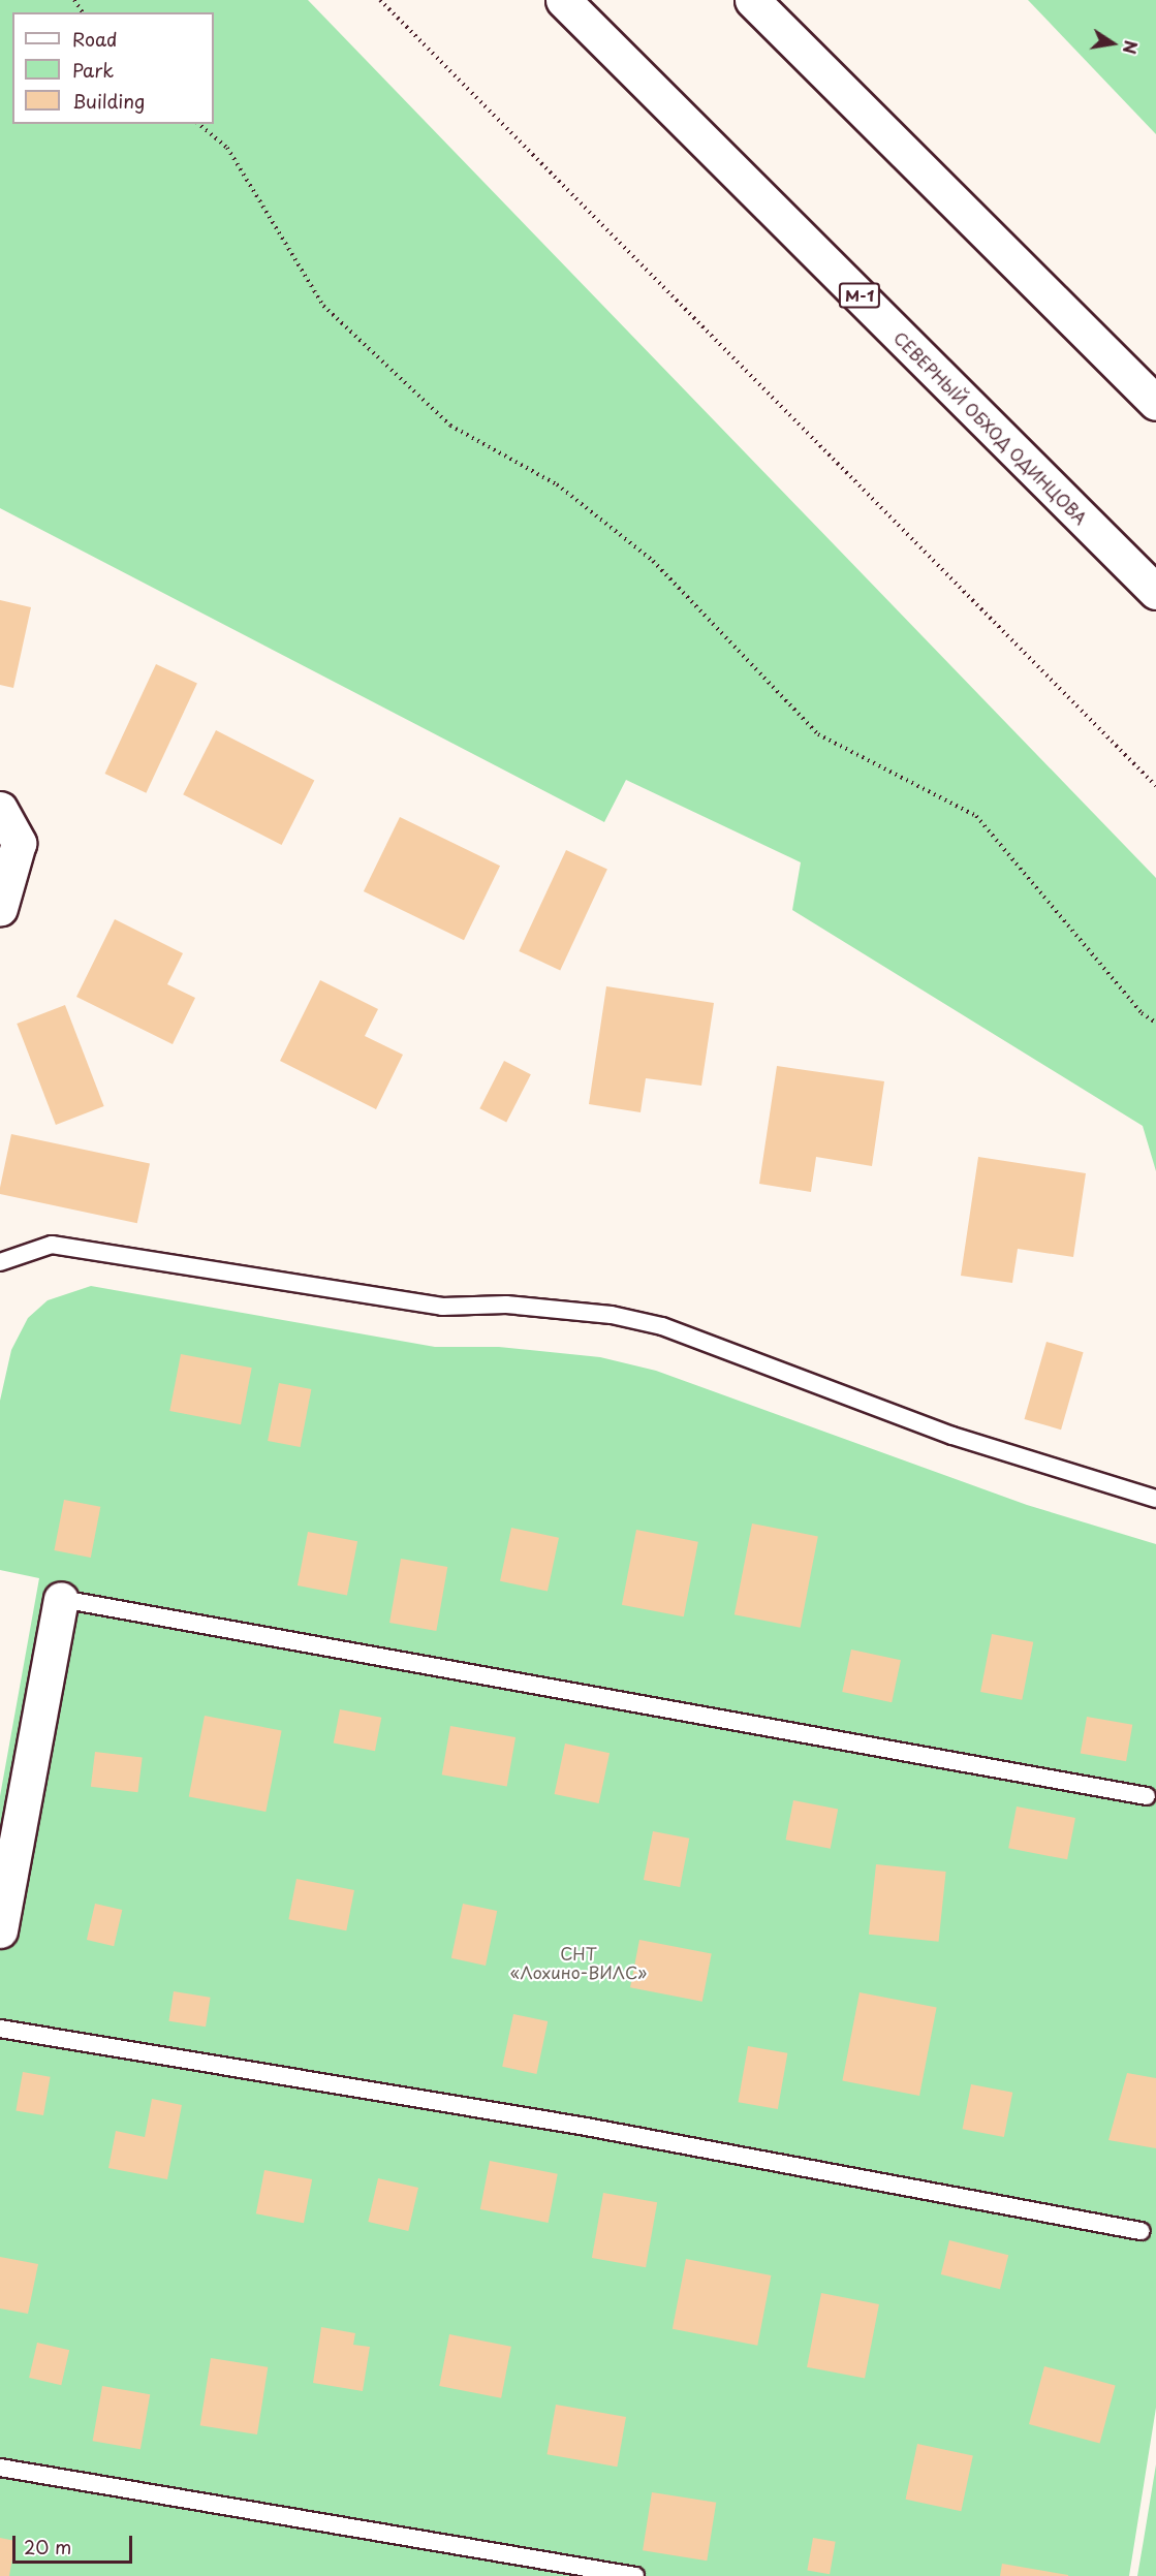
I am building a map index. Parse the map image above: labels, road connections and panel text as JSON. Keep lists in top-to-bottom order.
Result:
{
  "streets": {
    "main road": ["М-1", "СЕВЕРНЫЙ ОБХОД ОДИНЦОВА"]
  },
  "parks": ["СНТ «Лохино-ВИЛС»"],
  "legend": ["Road", "Park", "Building"],
  "scale_bar": "20 m",
  "north": "right"
}
